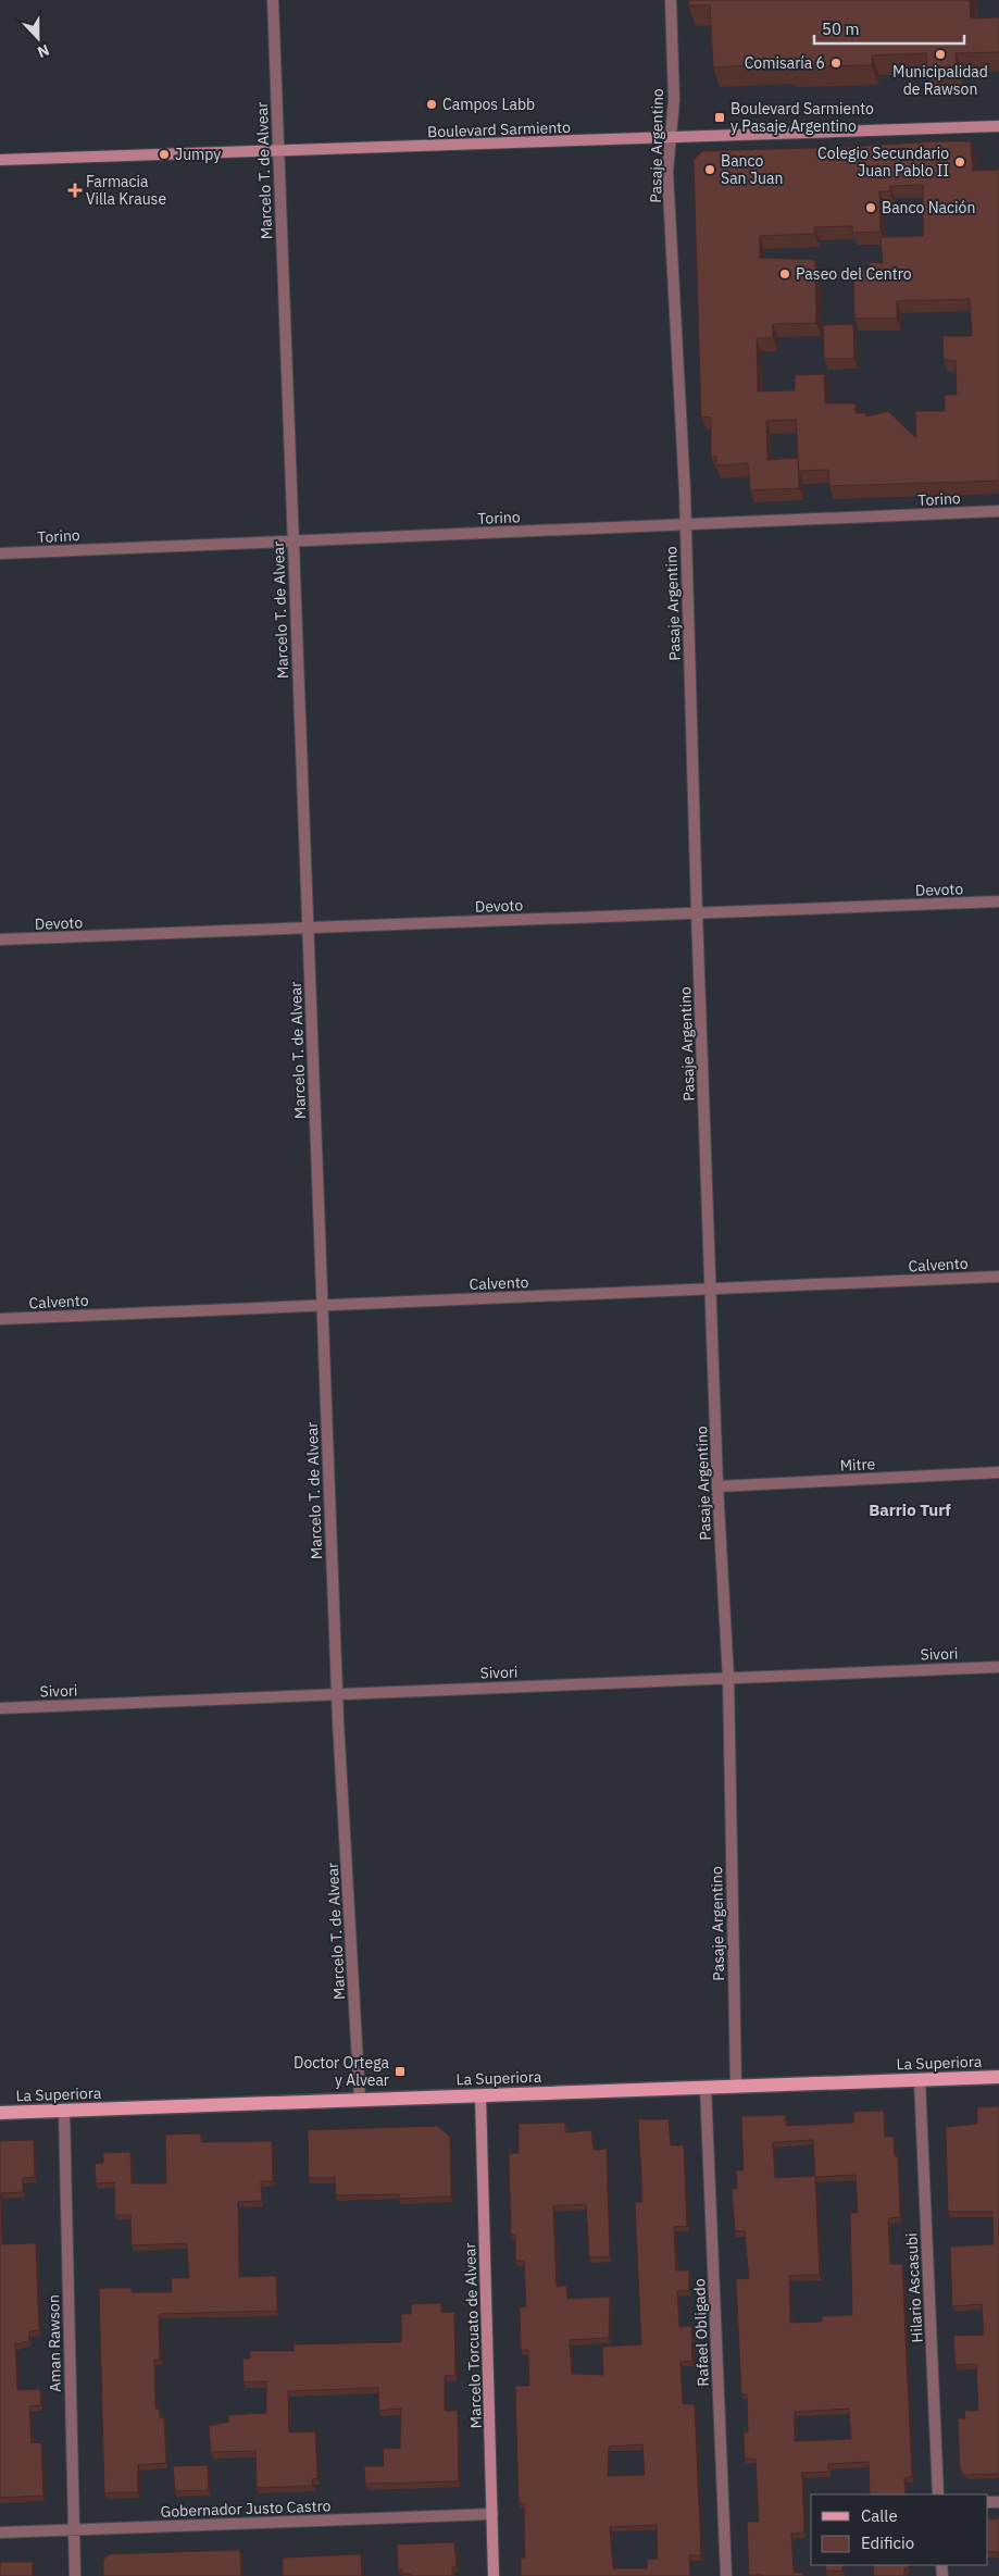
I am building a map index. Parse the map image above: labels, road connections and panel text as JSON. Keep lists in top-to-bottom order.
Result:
{
  "streets": {
    "main road": ["La Superiora"],
    "street": [
      "Boulevard Sarmiento",
      "Pasaje Argentino",
      "Marcelo T. de Alvear",
      "Torino",
      "Devoto",
      "Calvento",
      "Mitre",
      "Sivori",
      "Hilario Ascasubi",
      "Rafael Obligado",
      "Marcelo Torcuato de Alvear",
      "Aman Rawson",
      "Gobernador Justo Castro"
    ]
  },
  "crossings": [
    ["Boulevard Sarmiento", "Pasaje Argentino"],
    ["Boulevard Sarmiento", "Marcelo T. de Alvear"],
    ["Pasaje Argentino", "Torino"],
    ["Pasaje Argentino", "Devoto"],
    ["Pasaje Argentino", "Calvento"],
    ["Pasaje Argentino", "Mitre"],
    ["Pasaje Argentino", "Sivori"],
    ["Pasaje Argentino", "La Superiora"],
    ["Marcelo T. de Alvear", "Torino"],
    ["Marcelo T. de Alvear", "Devoto"],
    ["Marcelo T. de Alvear", "Calvento"],
    ["Marcelo T. de Alvear", "Sivori"],
    ["Marcelo T. de Alvear", "La Superiora"],
    ["La Superiora", "Hilario Ascasubi"],
    ["La Superiora", "Rafael Obligado"],
    ["La Superiora", "Marcelo Torcuato de Alvear"],
    ["La Superiora", "Aman Rawson"],
    ["Marcelo Torcuato de Alvear", "Gobernador Justo Castro"],
    ["Aman Rawson", "Gobernador Justo Castro"]
  ],
  "districts": ["Barrio Turf"],
  "places": {
    "other": [
      "Municipalidad de Rawson",
      "Comisaría 6",
      "Campos Labb",
      "Jumpy",
      "Colegio Secundario Juan Pablo II",
      "Banco San Juan",
      "Banco Nación",
      "Paseo del Centro"
    ],
    "transit": ["Boulevard Sarmiento y Pasaje Argentino", "Doctor Ortega y Alvear"],
    "health": ["Farmacia Villa Krause"]
  },
  "legend": ["Calle", "Edificio"],
  "scale_bar": "50 m",
  "north": "bottom"
}
